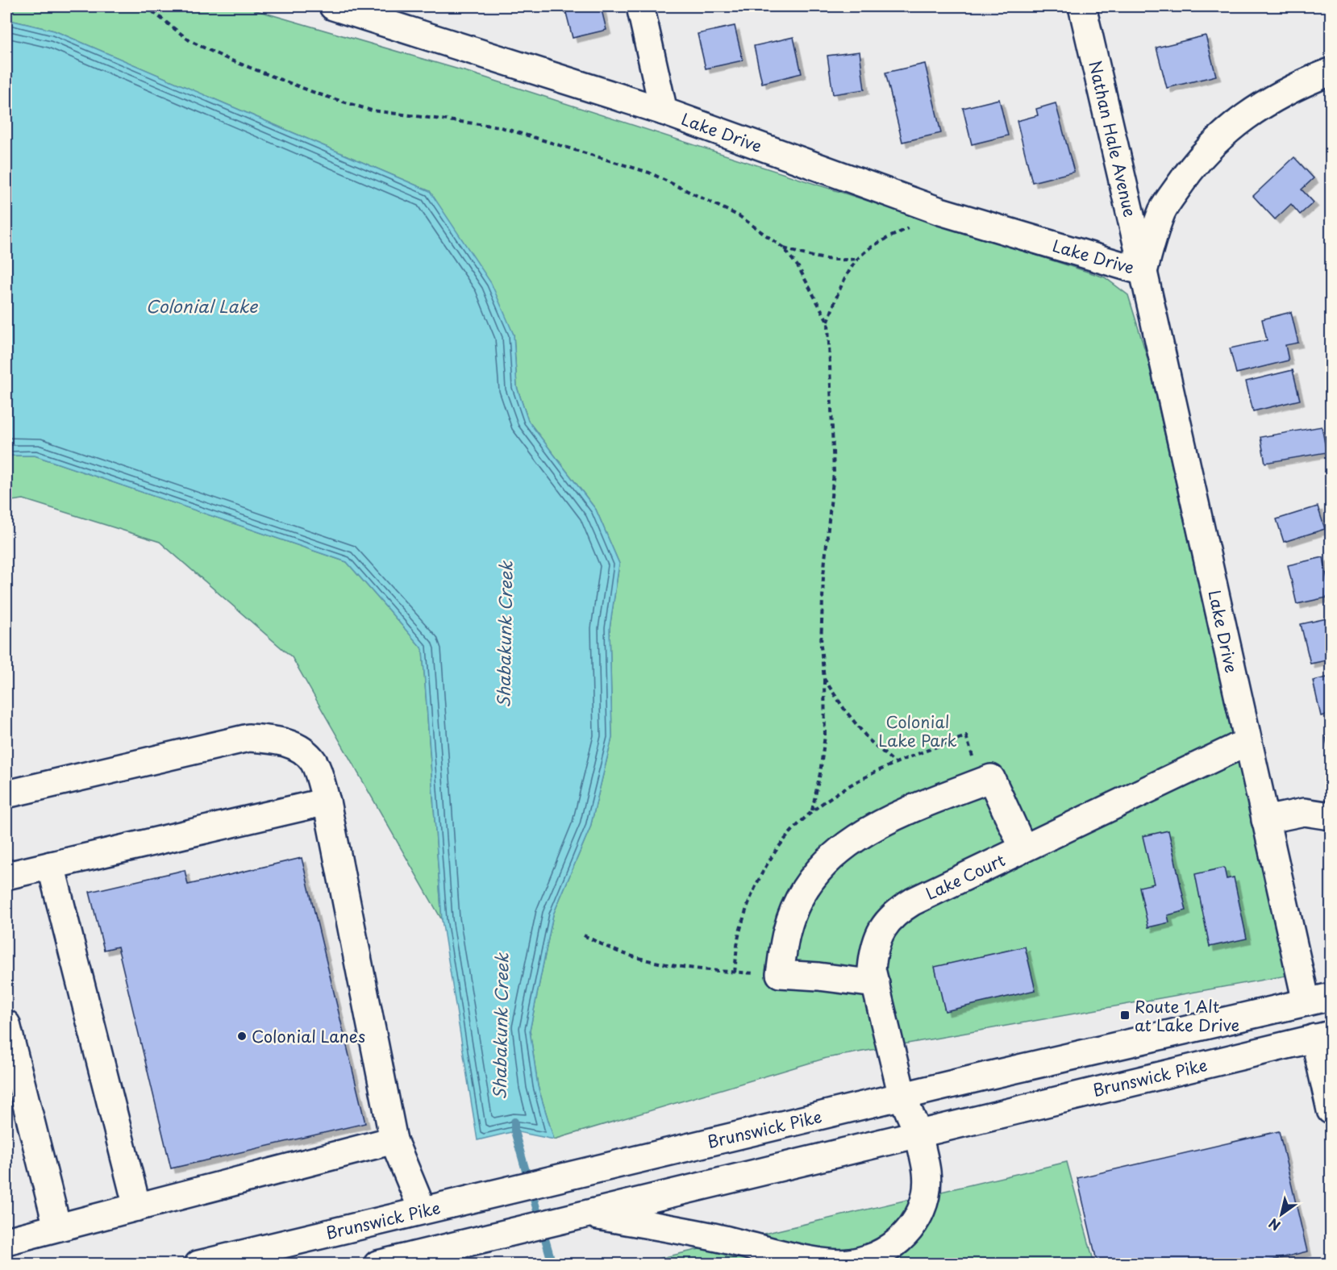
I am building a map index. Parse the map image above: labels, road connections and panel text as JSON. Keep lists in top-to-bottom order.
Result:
{
  "streets": {
    "street": [
      "Lake Drive",
      "Nathan Hale Avenue",
      "Lake Court",
      "Brunswick Pike"
    ]
  },
  "crossings": [
    ["Lake Drive", "Nathan Hale Avenue"],
    ["Lake Drive", "Lake Court"],
    ["Lake Drive", "Brunswick Pike"],
    ["Lake Court", "Brunswick Pike"]
  ],
  "water": ["Colonial Lake", "Shabakunk Creek"],
  "parks": ["Colonial Lake Park"],
  "places": {
    "transit": ["Route 1 Alt at Lake Drive"],
    "other": ["Colonial Lanes"]
  },
  "north": "bottom left"
}
